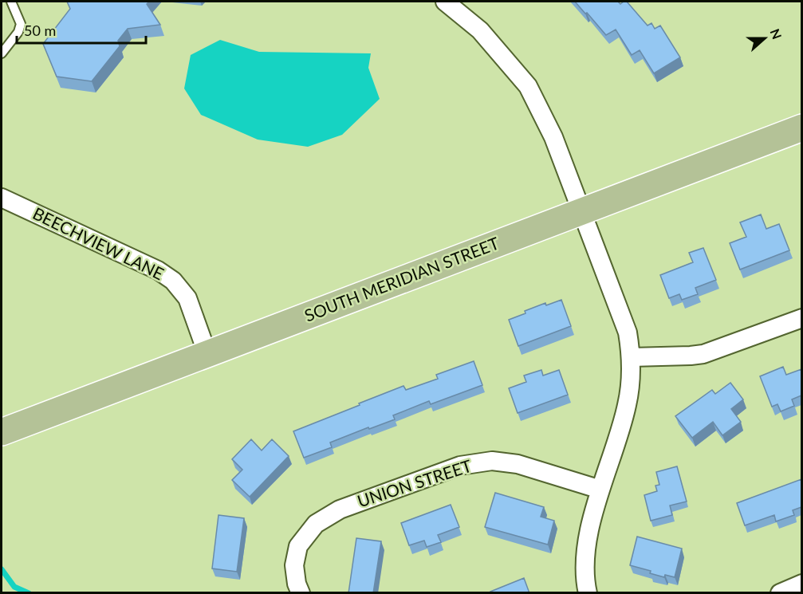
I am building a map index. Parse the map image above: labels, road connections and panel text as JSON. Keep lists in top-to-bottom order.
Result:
{
  "streets": {
    "main road": ["SOUTH MERIDIAN STREET"],
    "street": ["BEECHVIEW LANE", "UNION STREET"]
  },
  "crossings": [
    ["BEECHVIEW LANE", "SOUTH MERIDIAN STREET"]
  ],
  "scale_bar": "50 m",
  "north": "right"
}
